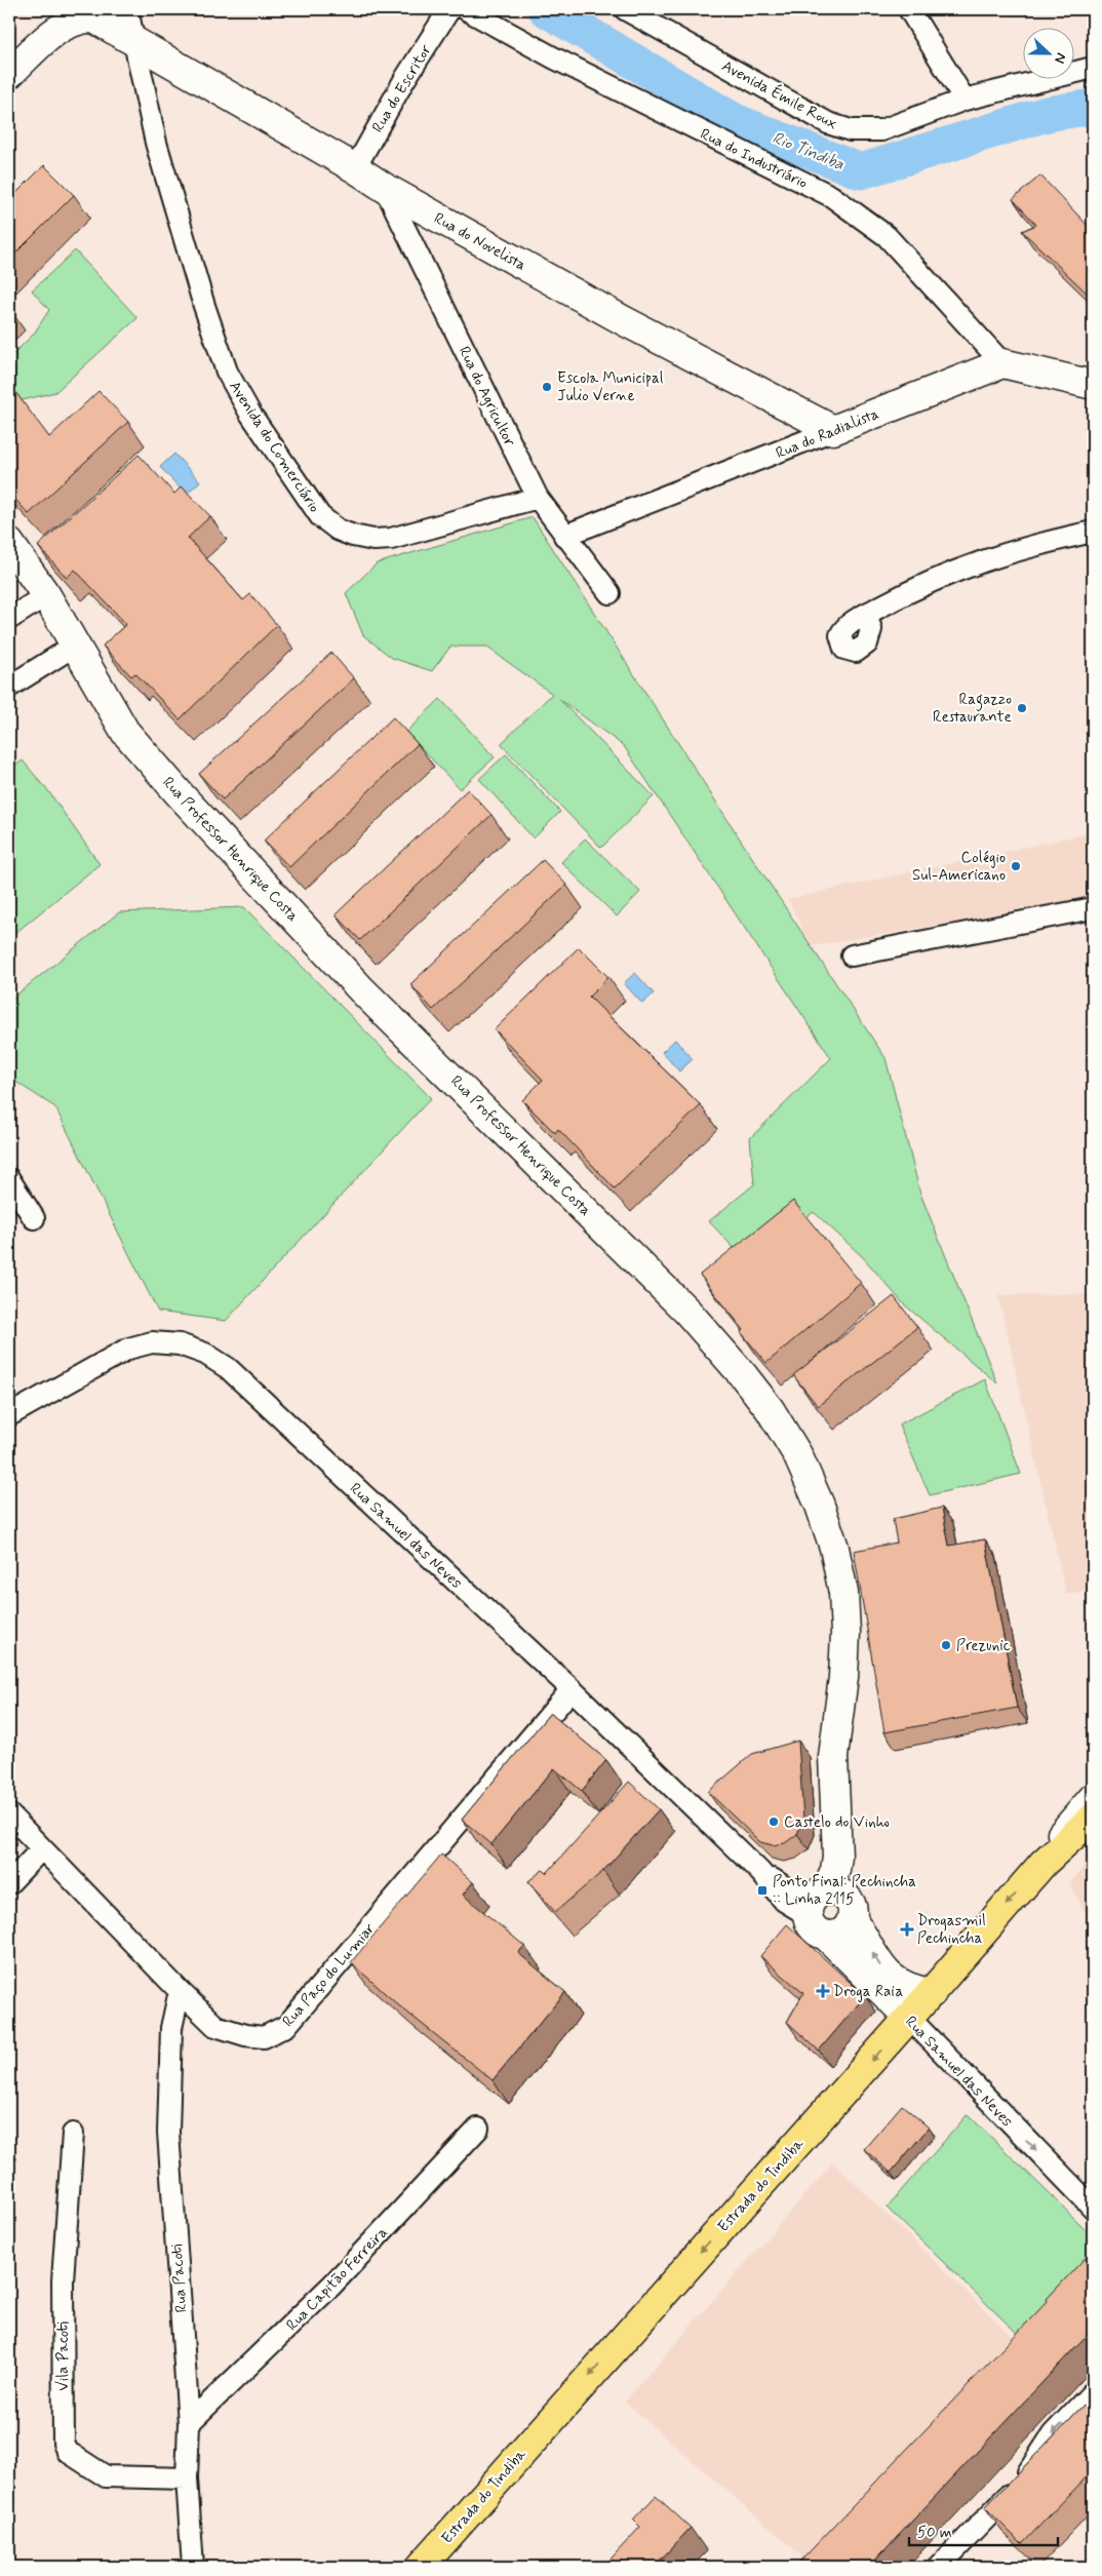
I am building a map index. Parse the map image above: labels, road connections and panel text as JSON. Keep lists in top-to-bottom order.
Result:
{
  "streets": {
    "main road": ["Estrada do Tindiba"],
    "street": [
      "Rua do Escritor",
      "Avenida Émile Roux",
      "Rua do Industriário",
      "Rua do Novelista",
      "Rua do Agricultor",
      "Rua do Radialista",
      "Avenida do Comerciário",
      "Rua Professor Henrique Costa",
      "Rua Samuel das Neves",
      "Rua Paço do Lumiar",
      "Rua Pacoti",
      "Rua Capitão Ferreira",
      "Vila Pacoti"
    ]
  },
  "crossings": [
    ["Rua do Escritor", "Rua do Novelista"],
    ["Rua do Industriário", "Rua do Radialista"],
    ["Rua do Novelista", "Rua do Agricultor"],
    ["Rua do Novelista", "Rua do Radialista"],
    ["Rua do Novelista", "Avenida do Comerciário"],
    ["Rua do Agricultor", "Rua do Radialista"],
    ["Rua do Agricultor", "Avenida do Comerciário"],
    ["Rua Professor Henrique Costa", "Rua Samuel das Neves"],
    ["Rua Professor Henrique Costa", "Estrada do Tindiba"],
    ["Rua Samuel das Neves", "Rua Paço do Lumiar"],
    ["Rua Samuel das Neves", "Estrada do Tindiba"],
    ["Rua Paço do Lumiar", "Rua Pacoti"],
    ["Rua Pacoti", "Rua Capitão Ferreira"],
    ["Rua Pacoti", "Vila Pacoti"]
  ],
  "one_way": ["Estrada do Tindiba"],
  "water": ["Rio Tindiba"],
  "places": {
    "other": [
      "Escola Municipal Julio Verne",
      "Ragazzo Restaurante",
      "Colégio Sul-Americano",
      "Prezunic",
      "Castelo do Vinho"
    ],
    "transit": ["Ponto Final: Pechincha :: Linha 2115"],
    "health": ["Drogasmil Pechincha", "Droga Raia"]
  },
  "scale_bar": "50 m",
  "north": "right"
}
